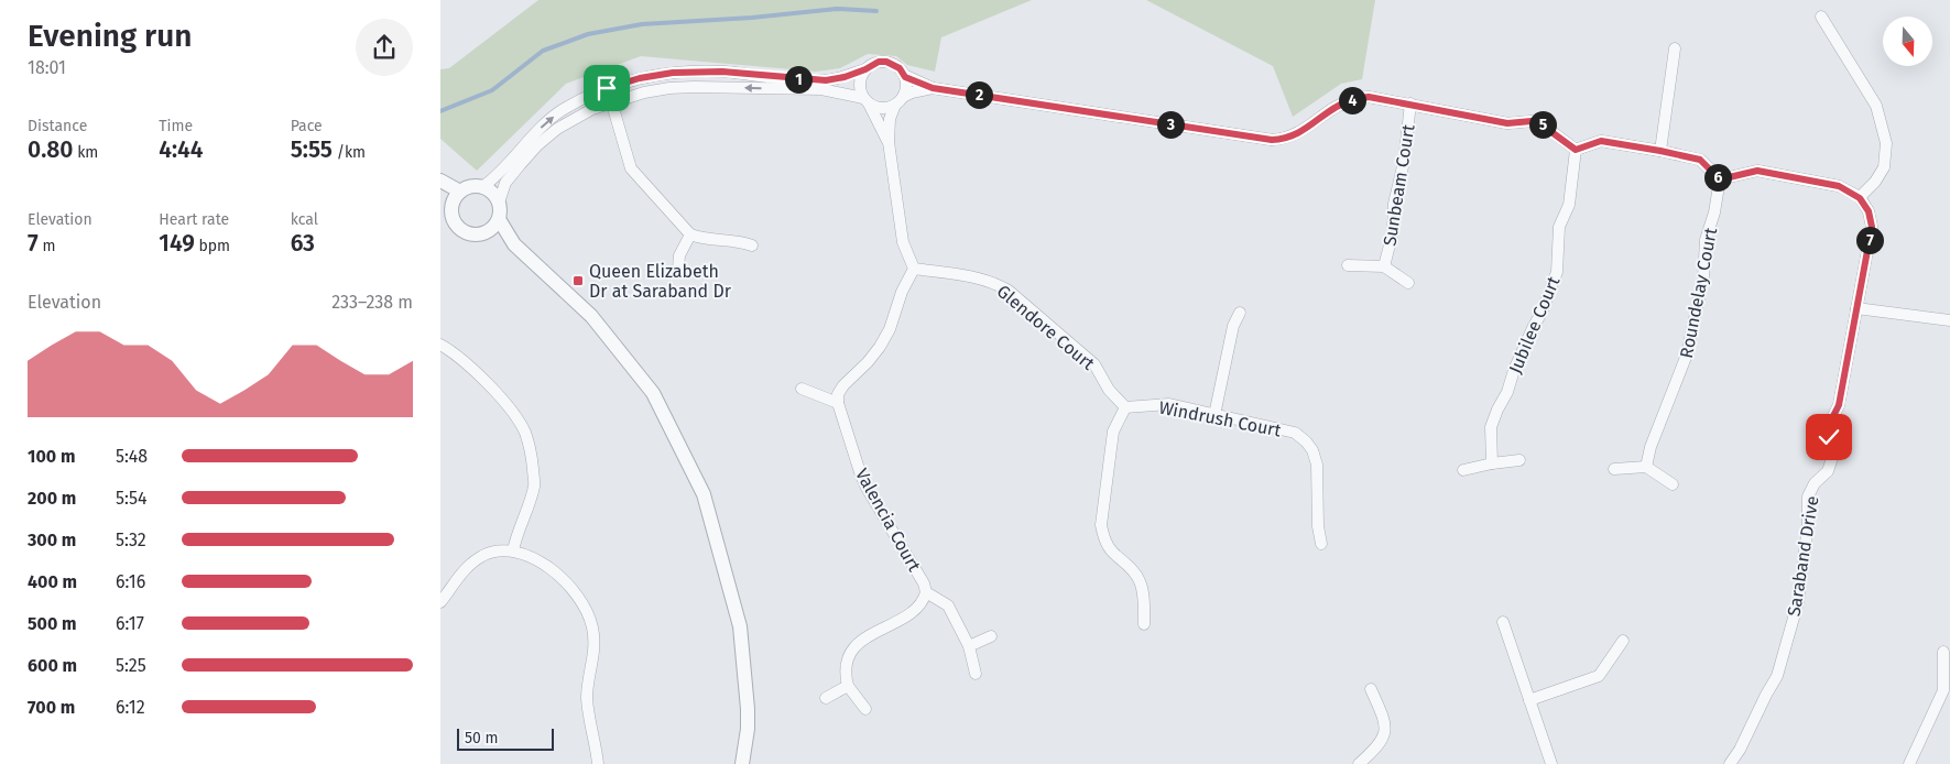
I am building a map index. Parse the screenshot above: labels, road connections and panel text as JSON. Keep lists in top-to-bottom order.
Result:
{
  "streets": {
    "street": [
      "Sunbeam Court",
      "Roundelay Court",
      "Jubilee Court",
      "Glendore Court",
      "Windrush Court",
      "Valencia Court",
      "Saraband Drive"
    ]
  },
  "crossings": [
    ["Glendore Court", "Windrush Court"]
  ],
  "places": {
    "transit": ["Queen Elizabeth Dr at Saraband Dr"]
  },
  "scale_bar": "50 m",
  "north": "bottom",
  "page": {
    "heading": ["Evening run", "18:01"],
    "pins": [
      "1",
      "2",
      "4",
      "3",
      "5",
      "6",
      "7"
    ],
    "stats": [
      ["Distance", "0.80 km"],
      ["Time", "4:44"],
      ["Pace", "5:55 /km"],
      ["Elevation", "7 m"],
      ["Heart rate", "149 bpm"],
      ["kcal", "63"]
    ],
    "chart": ["Elevation", "233–238 m"],
    "list": [
      {
        "name": "100 m",
        "note": "5:48"
      },
      {
        "name": "200 m",
        "note": "5:54"
      },
      {
        "name": "300 m",
        "note": "5:32"
      },
      {
        "name": "400 m",
        "note": "6:16"
      },
      {
        "name": "500 m",
        "note": "6:17"
      },
      {
        "name": "600 m",
        "note": "5:25"
      },
      {
        "name": "700 m",
        "note": "6:12"
      }
    ],
    "scale": "50 m"
  }
}
